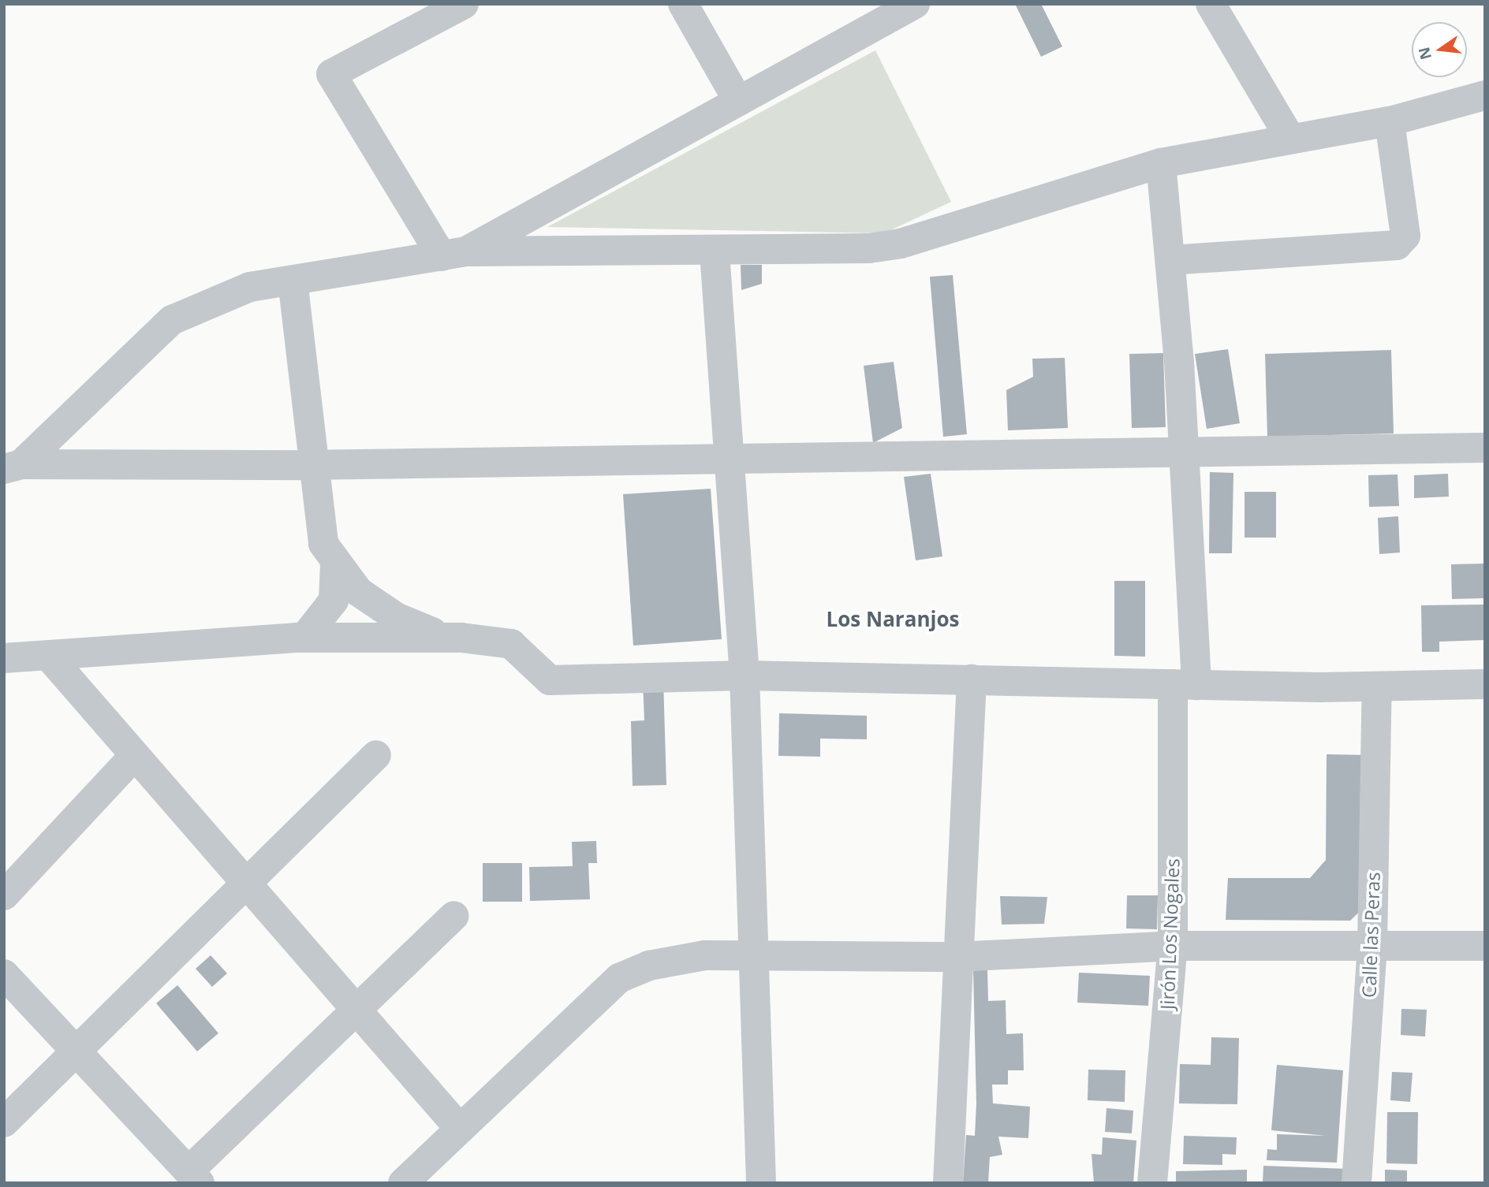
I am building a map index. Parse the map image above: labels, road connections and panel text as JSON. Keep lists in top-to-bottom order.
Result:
{
  "streets": {
    "street": ["Jirón Los Nogales", "Calle las Peras"]
  },
  "districts": ["Los Naranjos"],
  "north": "left"
}
